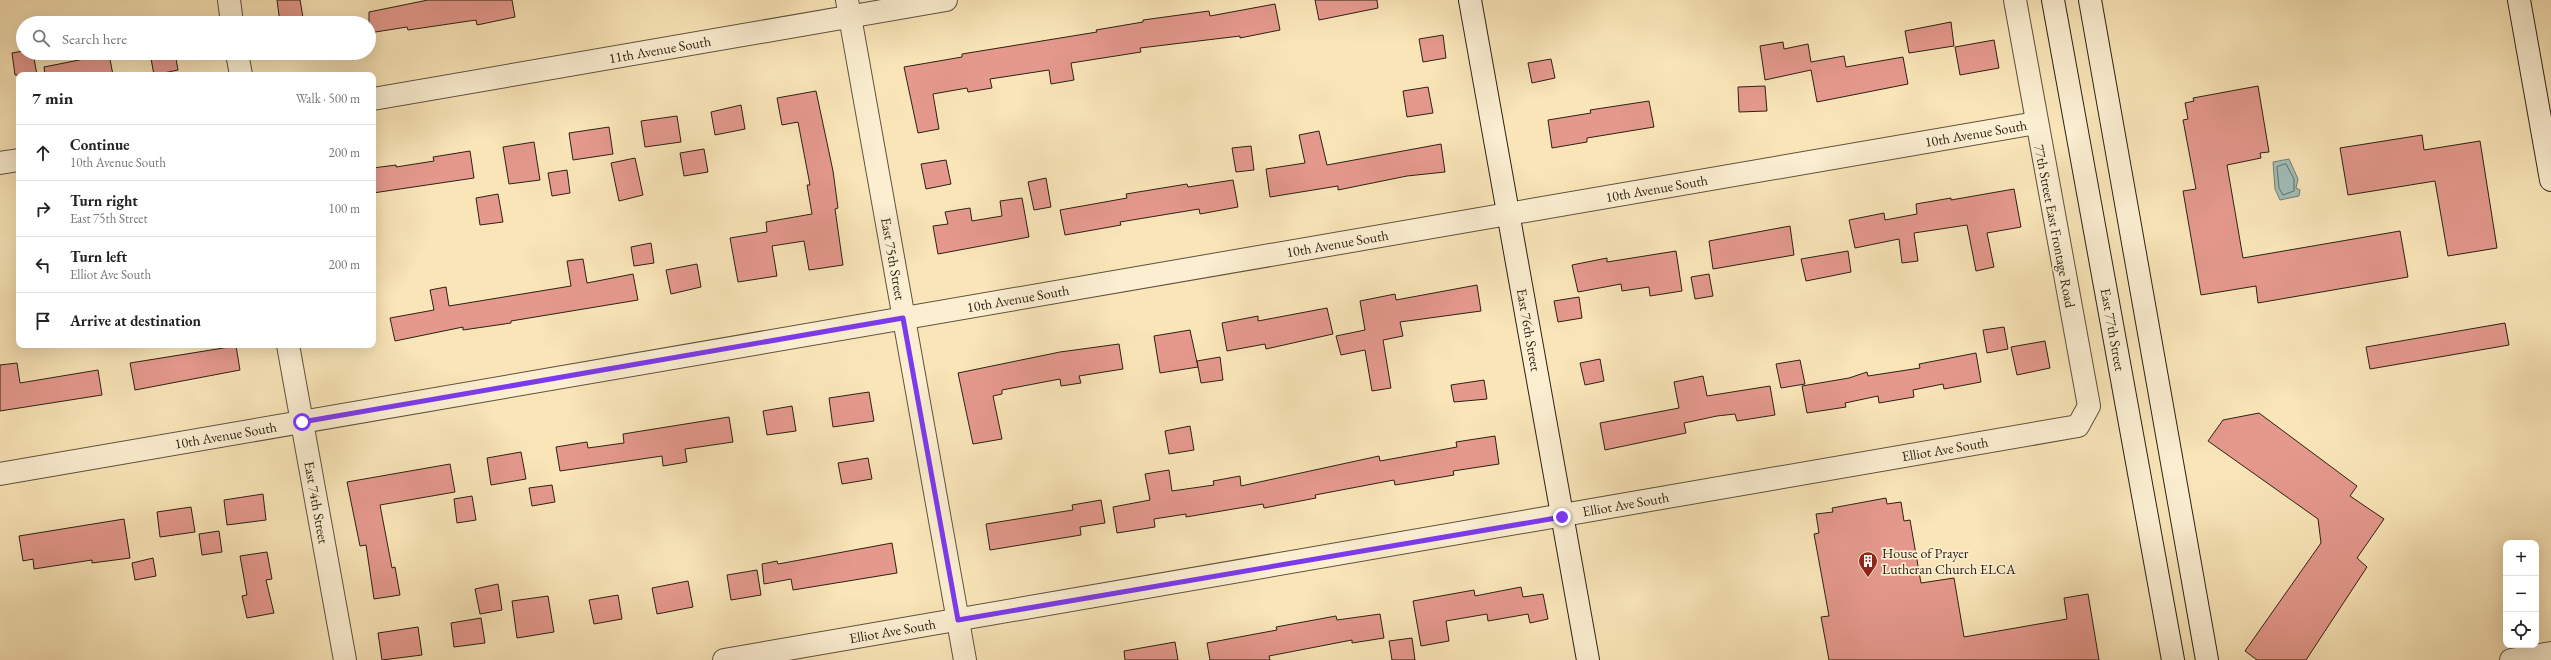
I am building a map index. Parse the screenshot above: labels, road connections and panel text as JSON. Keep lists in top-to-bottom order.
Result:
{
  "streets": {
    "street": [
      "11th Avenue South",
      "10th Avenue South",
      "77th Street East Frontage Road",
      "East 75th Street",
      "East 76th Street",
      "East 77th Street",
      "Elliot Ave South",
      "East 74th Street"
    ]
  },
  "crossings": [
    ["11th Avenue South", "East 75th Street"],
    ["10th Avenue South", "77th Street East Frontage Road"],
    ["10th Avenue South", "East 75th Street"],
    ["10th Avenue South", "East 76th Street"],
    ["10th Avenue South", "East 74th Street"],
    ["77th Street East Frontage Road", "Elliot Ave South"],
    ["East 75th Street", "Elliot Ave South"],
    ["East 76th Street", "Elliot Ave South"]
  ],
  "places": {
    "building": ["House of Prayer Lutheran Church ELCA"]
  },
  "page": {
    "search": "Search here",
    "heading": ["7 min", "Walk · 500 m"],
    "list": [
      ["Continue", "10th Avenue South", "200 m"],
      ["Turn right", "East 75th Street", "100 m"],
      ["Turn left", "Elliot Ave South", "200 m"],
      "Arrive at destination"
    ],
    "map_buttons": ["+", "−"]
  }
}
